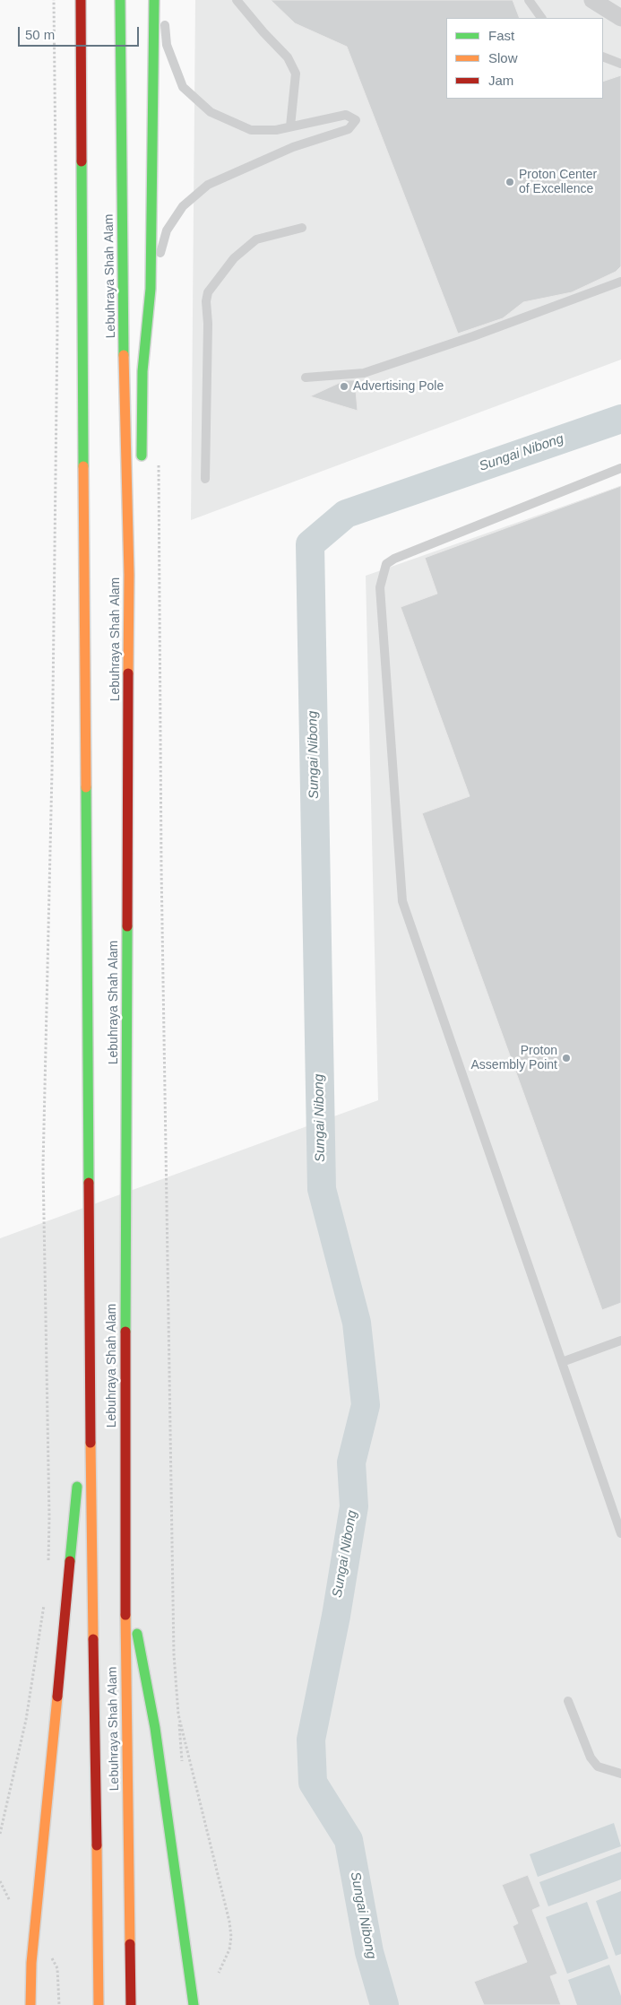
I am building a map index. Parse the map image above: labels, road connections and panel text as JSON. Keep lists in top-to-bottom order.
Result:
{
  "streets": {
    "highway": ["Lebuhraya Shah Alam"]
  },
  "water": ["Sungai Nibong"],
  "places": ["Proton Center of Excellence", "Advertising Pole", "Proton Assembly Point"],
  "legend": ["Fast", "Slow", "Jam"],
  "scale_bar": "50 m"
}
